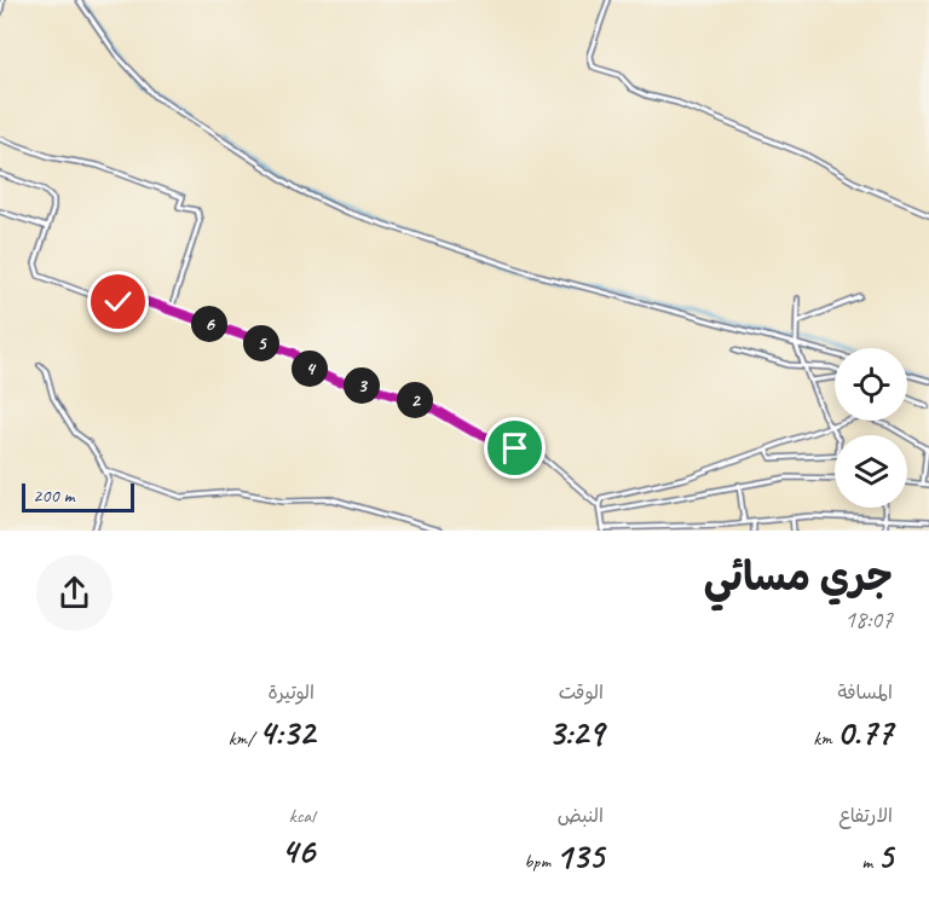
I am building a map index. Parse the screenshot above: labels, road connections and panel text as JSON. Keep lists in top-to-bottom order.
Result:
{
  "scale_bar": "200 m",
  "page": {
    "pins": [
      "6",
      "5",
      "4",
      "3",
      "2"
    ],
    "scale": "200 m",
    "heading": ["جري مسائي", "18:07"],
    "stats": [
      ["المسافة", "0.77 km"],
      ["الوقت", "3:29"],
      ["الوتيرة", "4:32 /km"],
      ["الارتفاع", "5 m"],
      ["النبض", "135 bpm"],
      ["kcal", "46"]
    ]
  }
}
